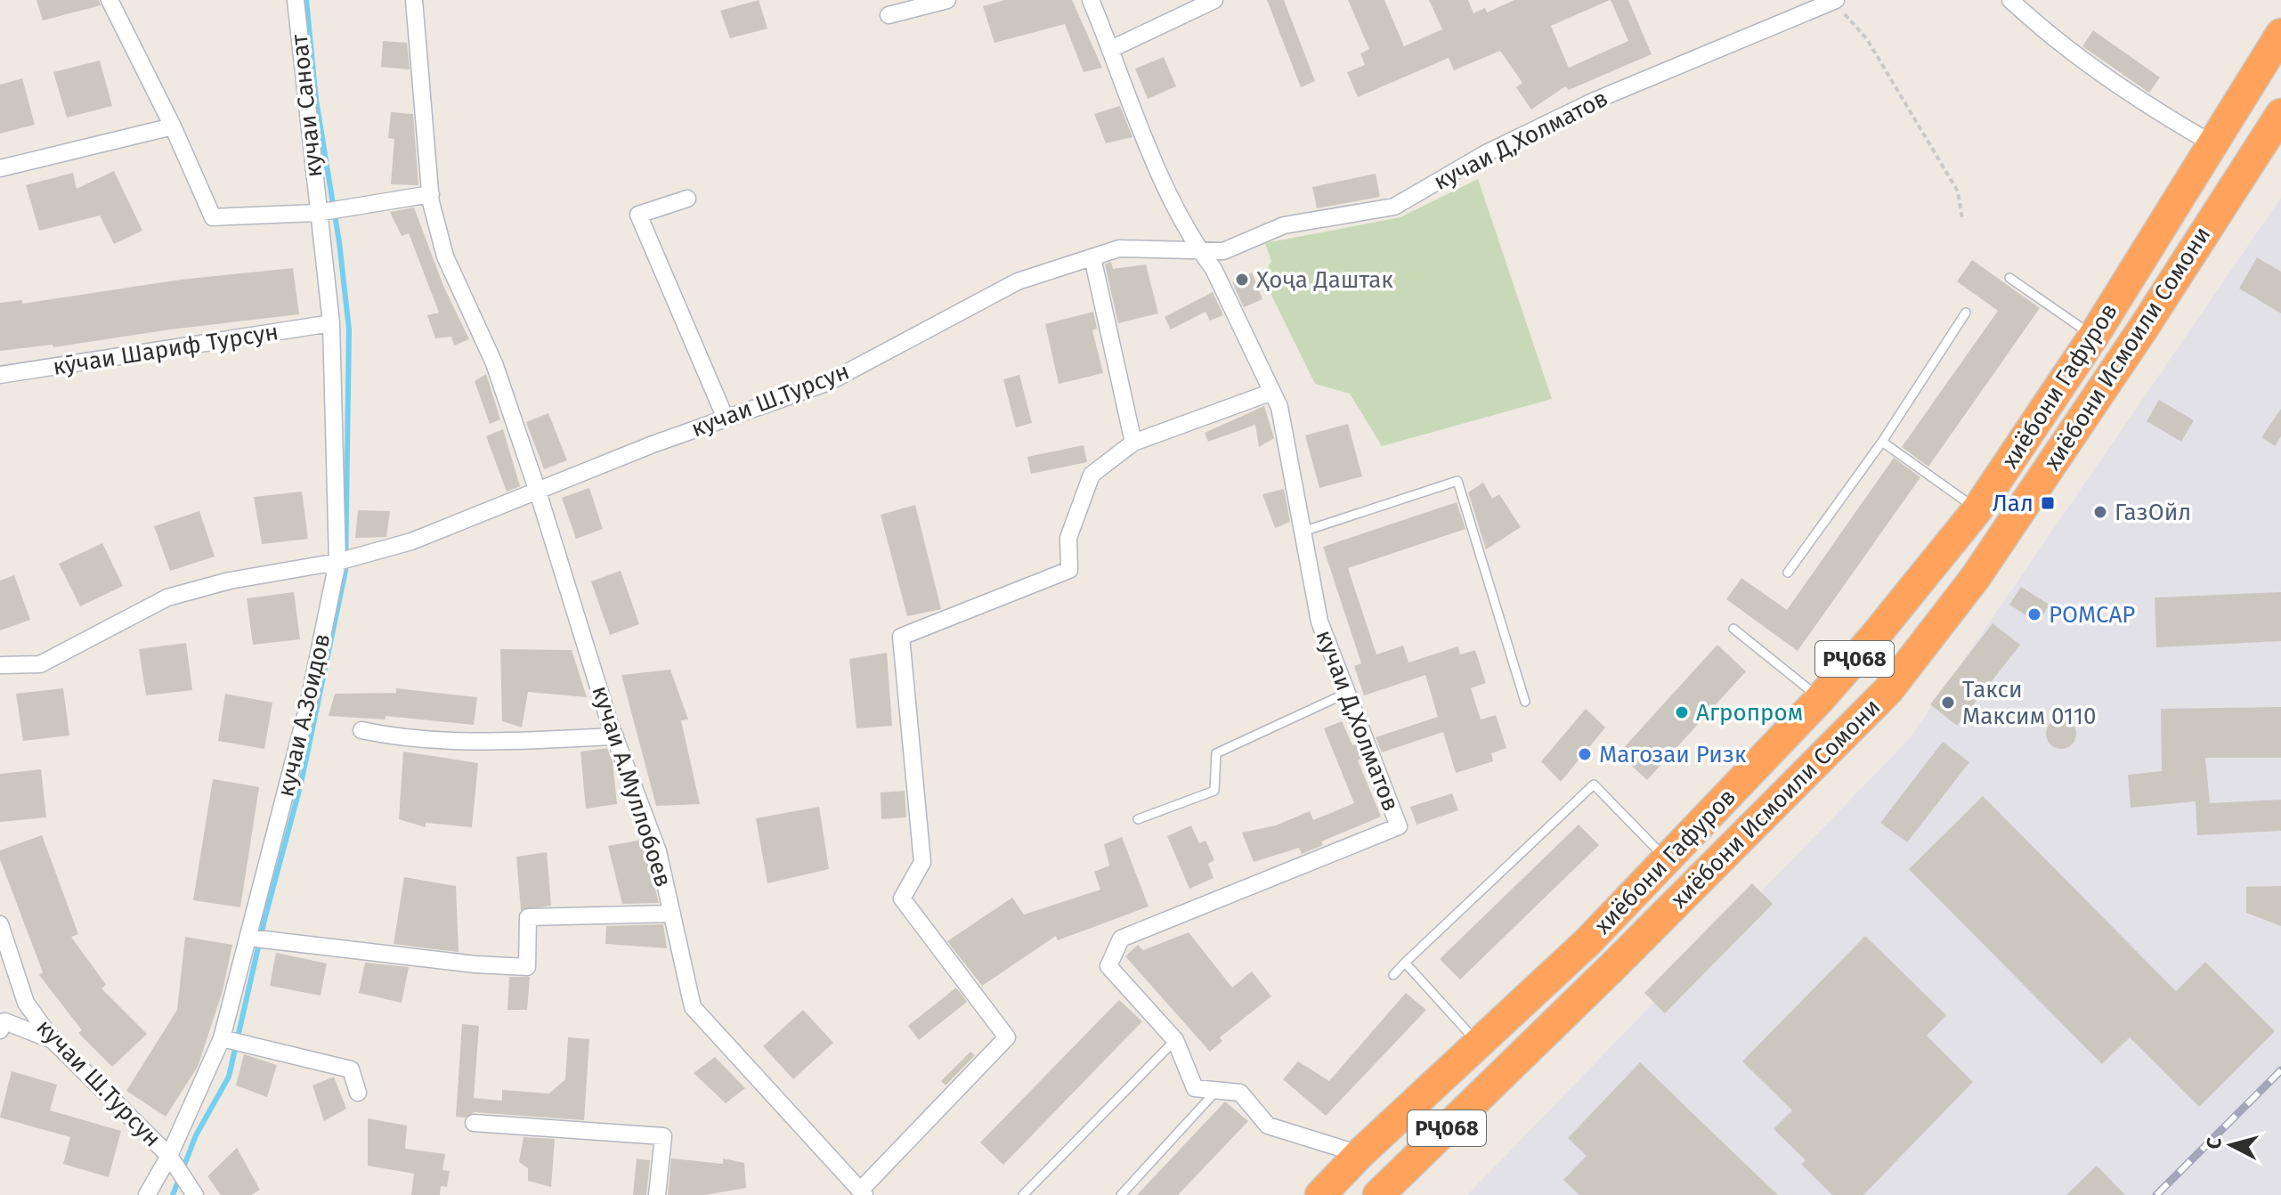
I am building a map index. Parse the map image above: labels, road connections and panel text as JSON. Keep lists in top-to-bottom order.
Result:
{
  "streets": {
    "highway": ["хиёбони Исмоили Сомони", "хиёбони Гафуров", "РҶ068"],
    "street": [
      "кучаи Саноат",
      "кучаи Д,Холматов",
      "кӯчаи Шариф Турсун",
      "кучаи Ш.Турсун",
      "кучаи А.Зоидов",
      "кучаи А.Муллобоев"
    ]
  },
  "crossings": [
    ["кучаи Саноат", "кучаи А.Зоидов"],
    ["кучаи Д,Холматов", "кучаи Ш.Турсун"],
    ["кӯчаи Шариф Турсун", "кучаи А.Зоидов"],
    ["кучаи Ш.Турсун", "кучаи А.Зоидов"],
    ["кучаи Ш.Турсун", "кучаи А.Муллобоев"]
  ],
  "places": {
    "other": [
      "Ҳоҷа Даштак",
      "ГазОйл",
      "РОМСАР",
      "Такси Максим 0110",
      "Агропром",
      "Магозаи Ризк"
    ],
    "transit": ["Лал"]
  },
  "north": "left"
}
